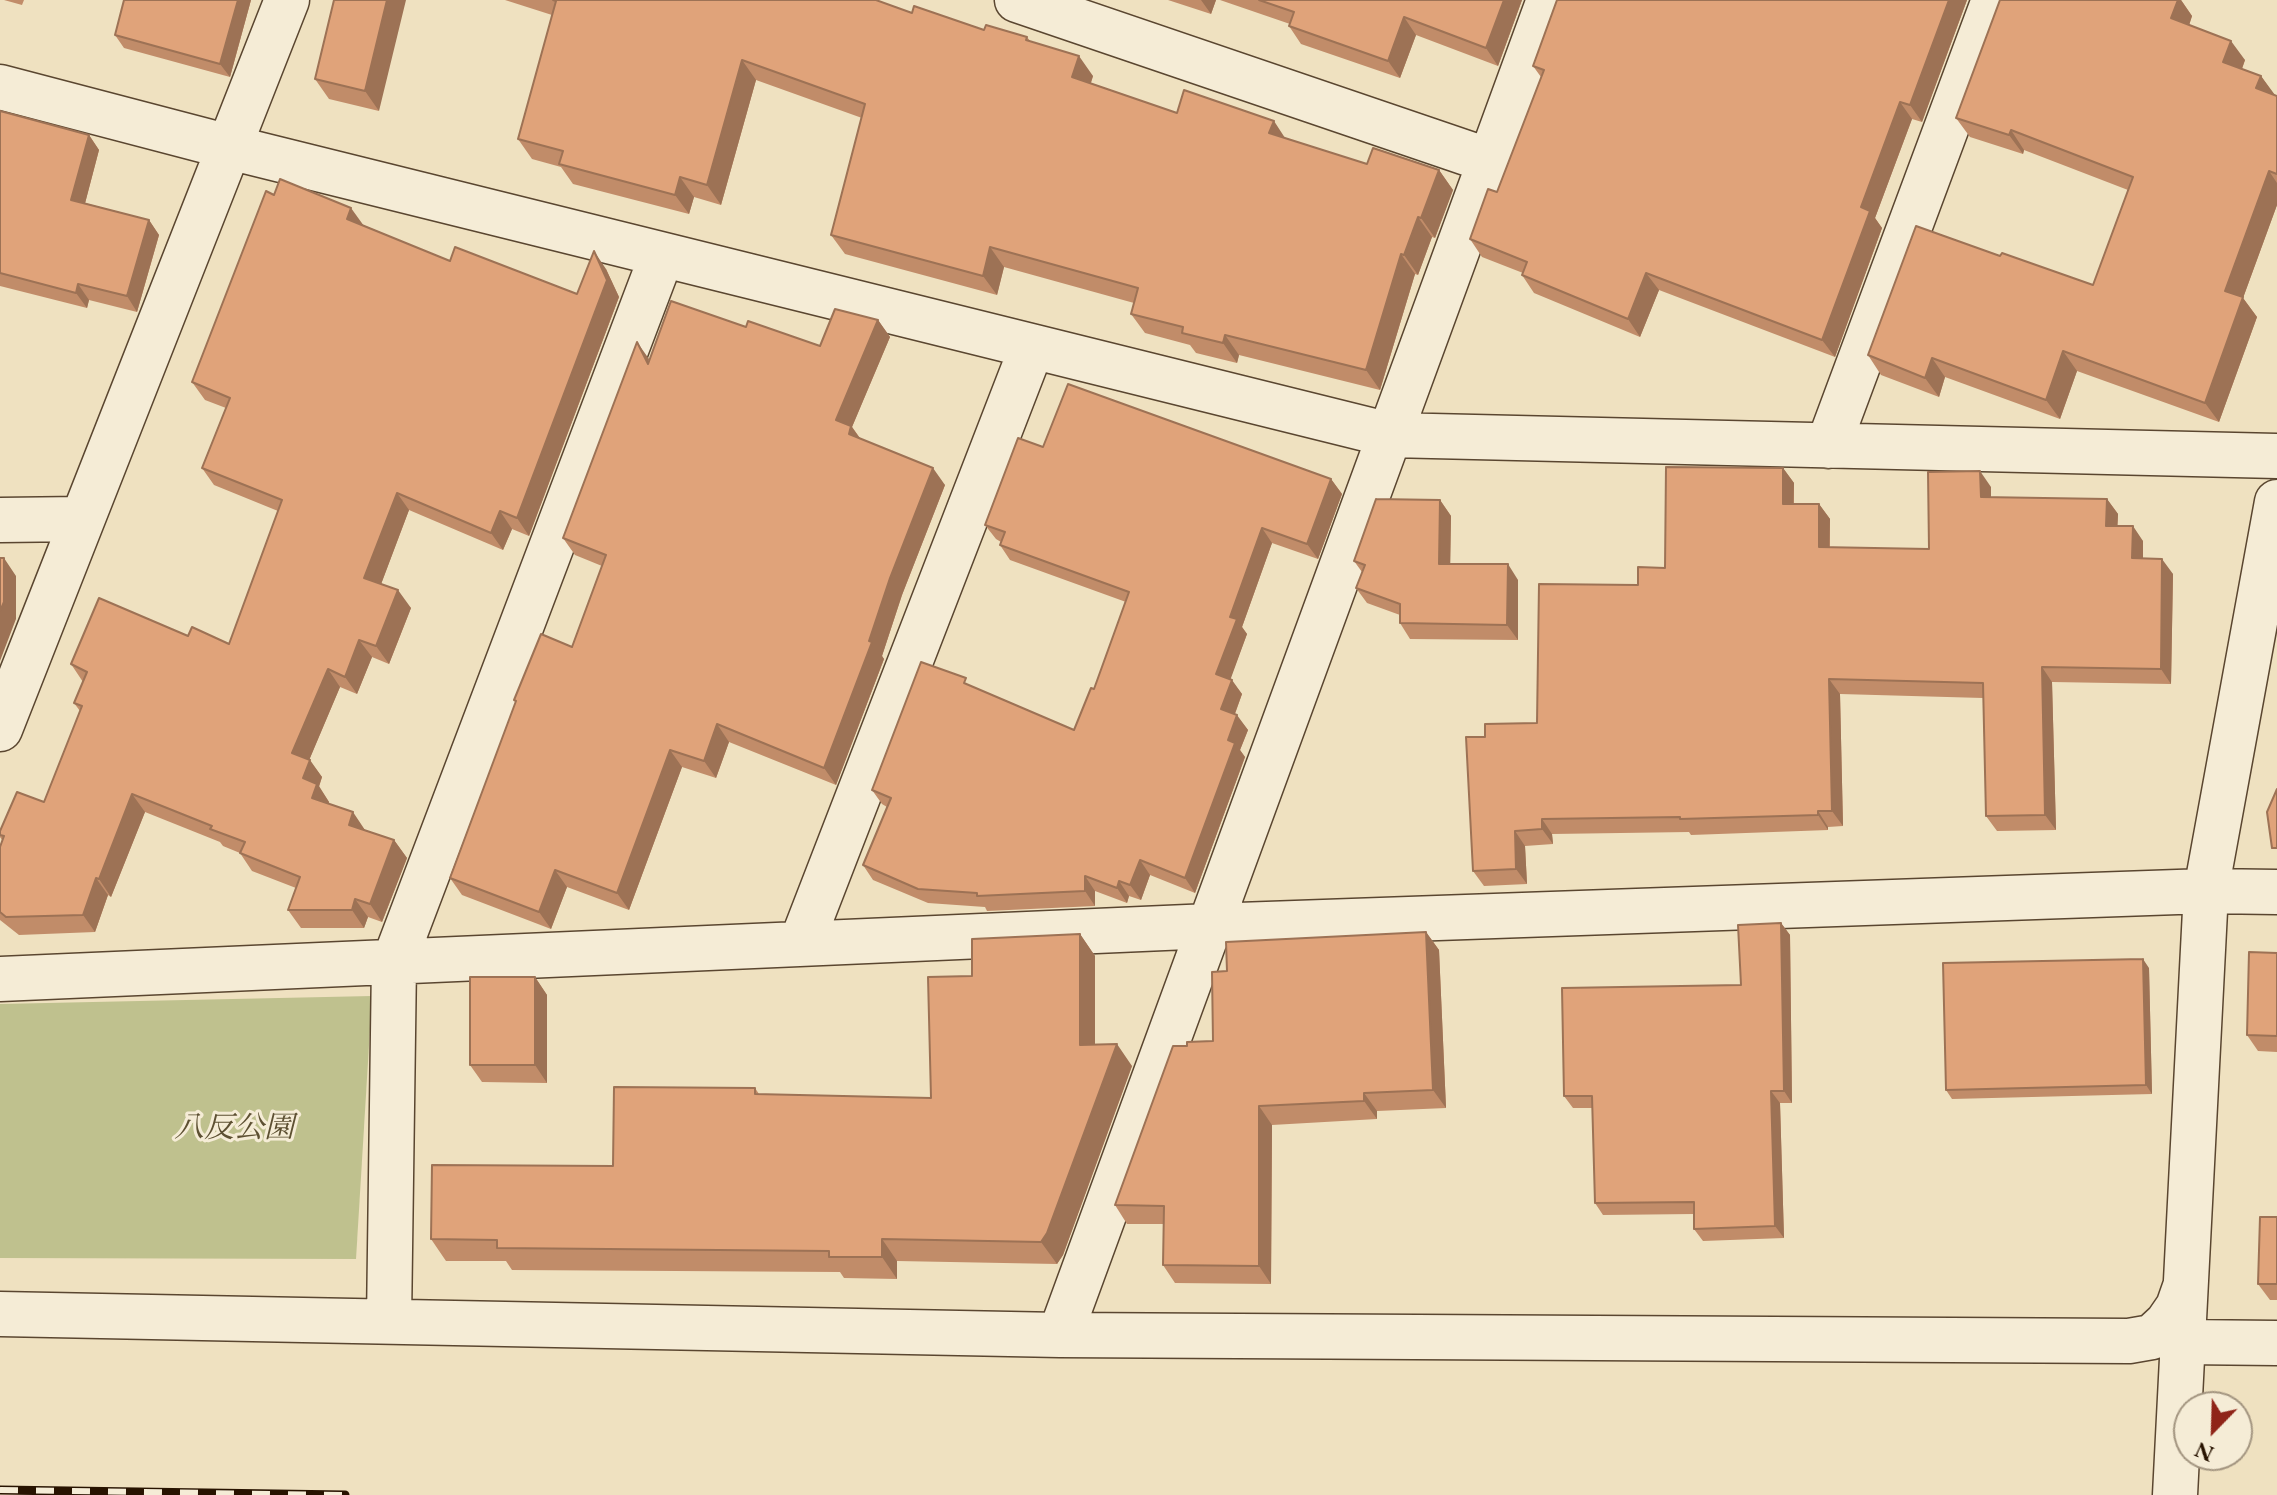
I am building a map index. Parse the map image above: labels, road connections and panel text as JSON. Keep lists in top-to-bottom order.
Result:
{
  "parks": ["八反公園"],
  "north": "bottom left"
}
